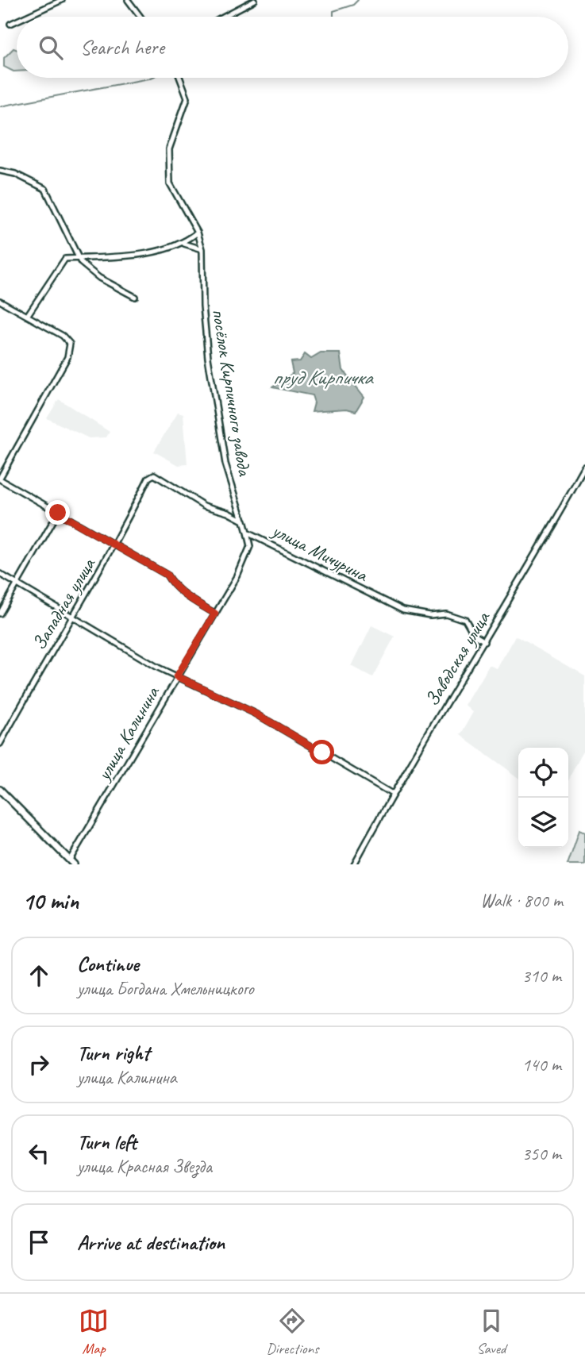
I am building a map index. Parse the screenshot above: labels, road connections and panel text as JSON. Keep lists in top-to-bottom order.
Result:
{
  "streets": {
    "street": [
      "посёлок Кирпичного завода",
      "улица Мичурина",
      "Западная улица",
      "Заводская улица",
      "улица Калинина"
    ]
  },
  "crossings": [
    ["посёлок Кирпичного завода", "улица Мичурина"],
    ["посёлок Кирпичного завода", "Западная улица"],
    ["улица Мичурина", "Западная улица"],
    ["улица Мичурина", "Заводская улица"],
    ["улица Мичурина", "улица Калинина"]
  ],
  "water": ["пруд Кирпичка"],
  "page": {
    "search": "Search here",
    "heading": ["10 min", "Walk · 800 m"],
    "list": [
      ["Continue", "улица Богдана Хмельницкого", "310 m"],
      ["Turn right", "улица Калинина", "140 m"],
      ["Turn left", "улица Красная Звезда", "350 m"],
      "Arrive at destination"
    ],
    "nav": ["Map", "Directions", "Saved"]
  }
}
